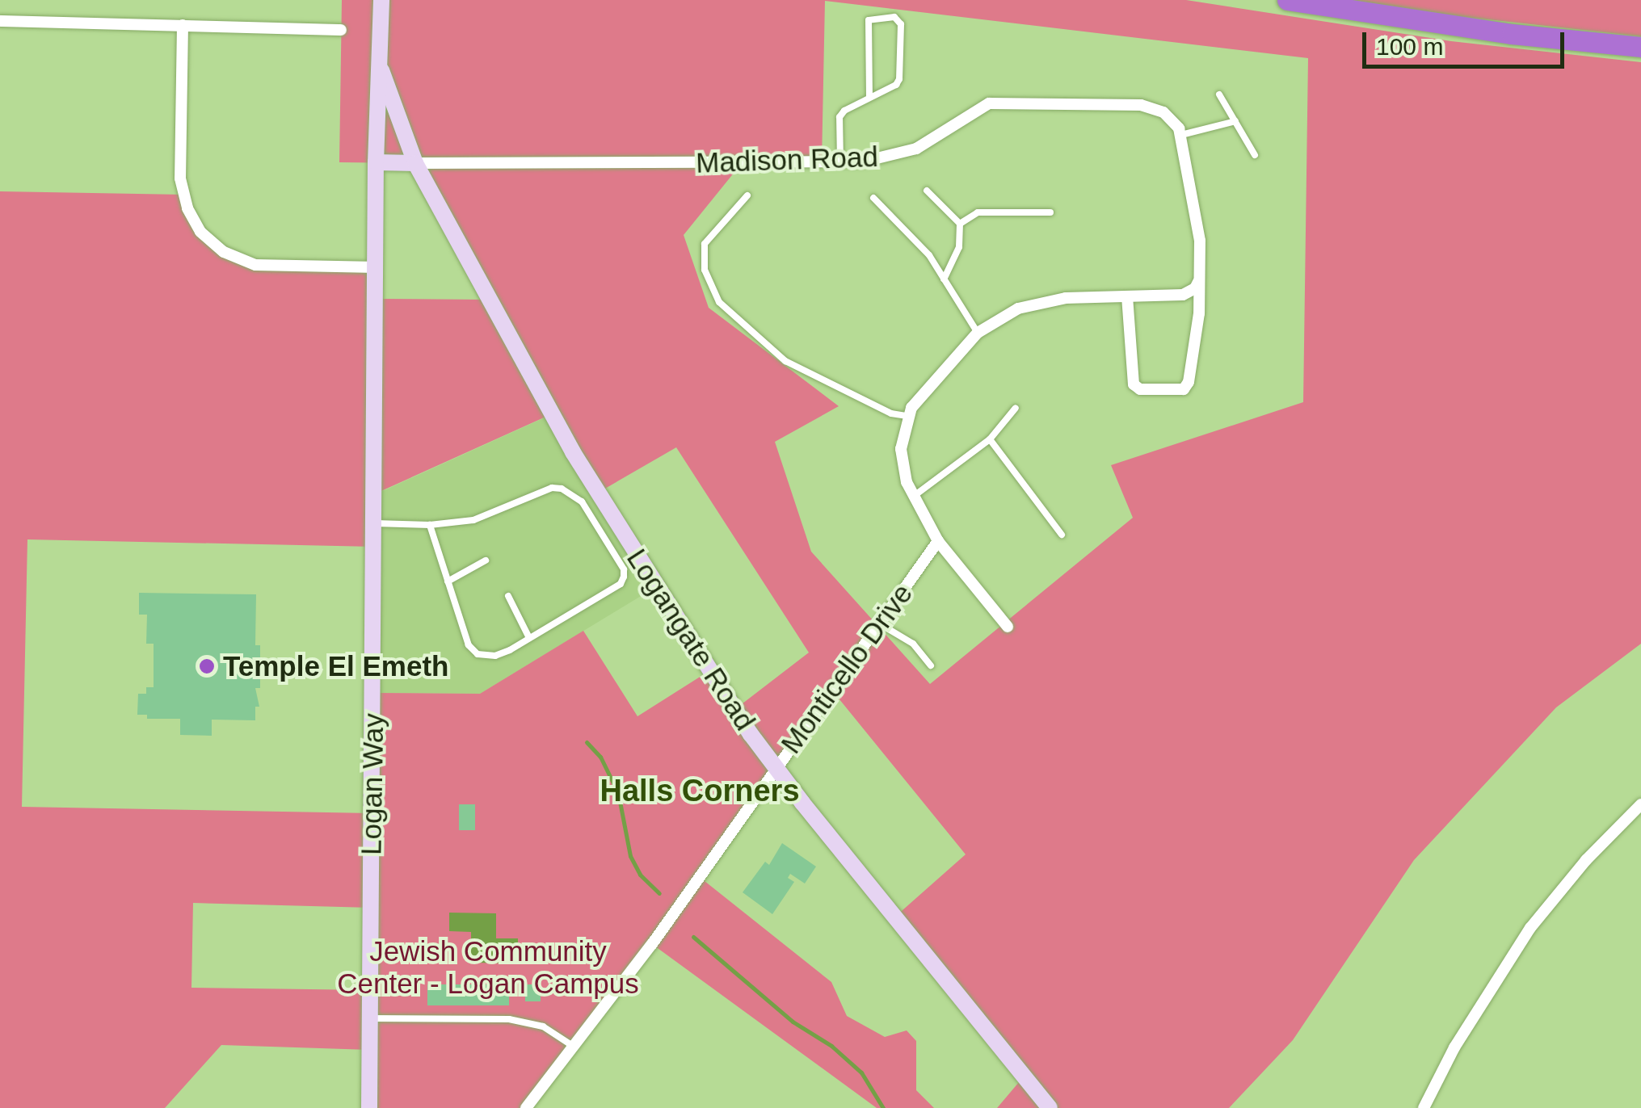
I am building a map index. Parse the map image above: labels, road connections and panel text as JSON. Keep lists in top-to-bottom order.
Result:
{
  "streets": {
    "street": [
      "Madison Road",
      "Logangate Road",
      "Monticello Drive",
      "Logan Way"
    ]
  },
  "crossings": [
    ["Madison Road", "Logangate Road"],
    ["Logangate Road", "Monticello Drive"],
    ["Logangate Road", "Logan Way"]
  ],
  "districts": ["Halls Corners"],
  "parks": ["Jewish Community Center - Logan Campus"],
  "places": ["Temple El Emeth"],
  "scale_bar": "100 m"
}
